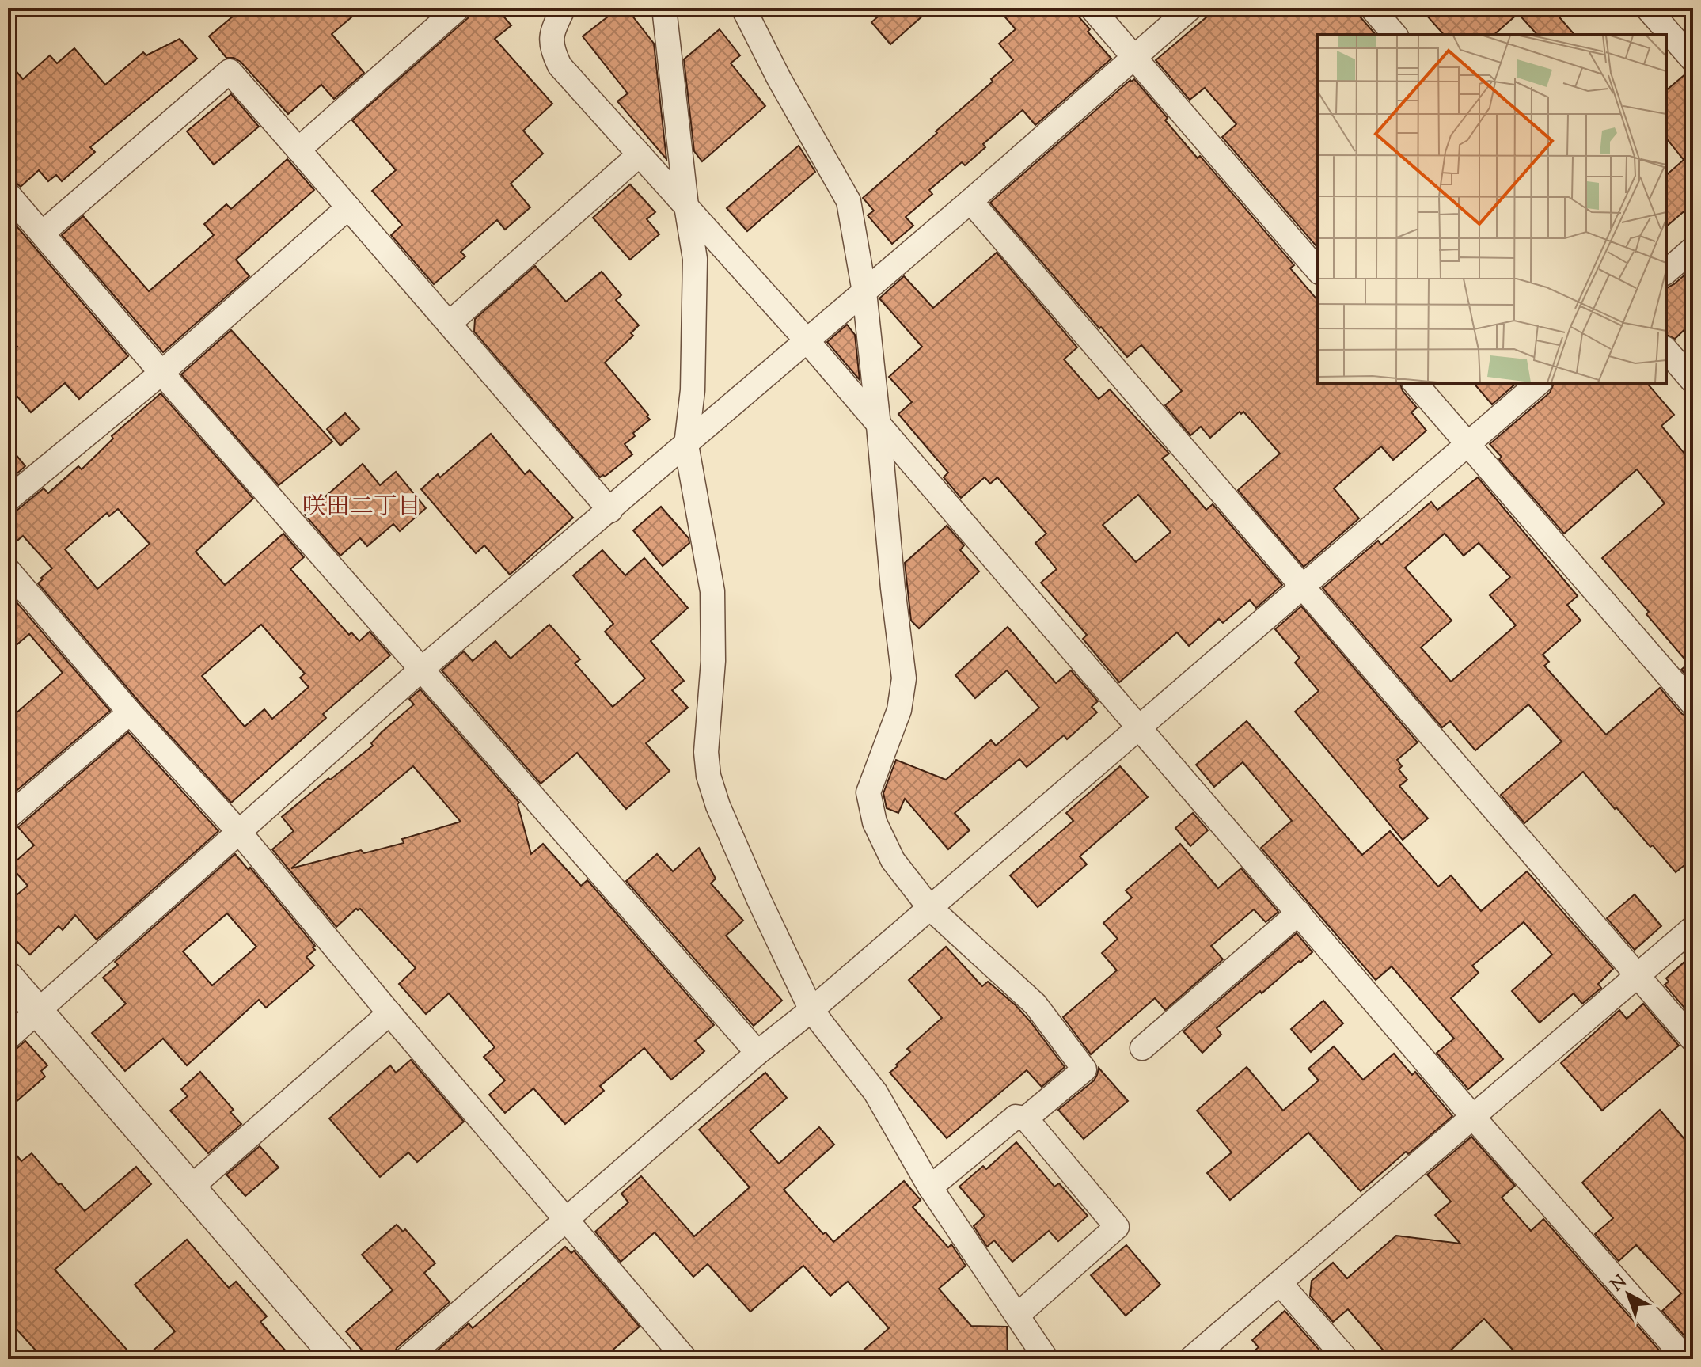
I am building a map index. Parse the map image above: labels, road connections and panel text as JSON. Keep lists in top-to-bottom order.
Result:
{
  "districts": ["咲田二丁目"],
  "north": "top left"
}
